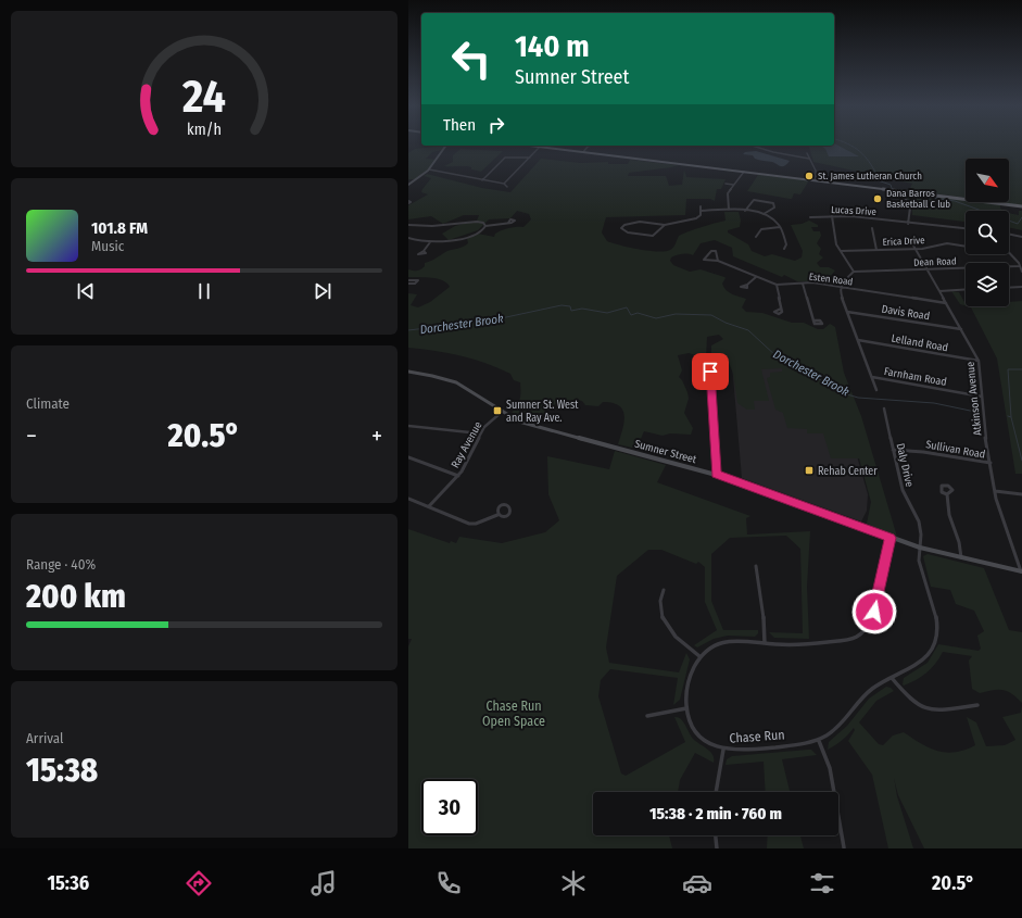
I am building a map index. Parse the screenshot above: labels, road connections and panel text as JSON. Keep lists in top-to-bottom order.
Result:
{
  "streets": {
    "main road": ["Sumner Street"],
    "street": [
      "Lucas Drive",
      "Erica Drive",
      "Dean Road",
      "Esten Road",
      "Davis Road",
      "Lelland Road",
      "Farnham Road",
      "Atkinson Avenue",
      "Ray Avenue",
      "Sullivan Road",
      "Daly Drive",
      "Chase Run"
    ]
  },
  "crossings": [
    ["Erica Drive", "Atkinson Avenue"],
    ["Dean Road", "Atkinson Avenue"],
    ["Esten Road", "Atkinson Avenue"],
    ["Davis Road", "Atkinson Avenue"],
    ["Lelland Road", "Atkinson Avenue"],
    ["Farnham Road", "Atkinson Avenue"],
    ["Atkinson Avenue", "Sullivan Road"],
    ["Atkinson Avenue", "Sumner Street"],
    ["Ray Avenue", "Sumner Street"],
    ["Sullivan Road", "Daly Drive"],
    ["Sumner Street", "Daly Drive"],
    ["Sumner Street", "Chase Run"],
    ["Daly Drive", "Chase Run"]
  ],
  "water": ["Dorchester Brook"],
  "parks": ["Chase Run Open Space"],
  "places": {
    "other": ["St. James Lutheran Church", "Dana Barros Basketball C lub"],
    "transit": ["Sumner St. West and Ray Ave.", "Rehab Center"]
  },
  "north": "bottom right",
  "page": {
    "turn": ["140 m", "Sumner Street"],
    "then": "Then",
    "song": ["101.8 FM", "Music"],
    "tile": [
      "Climate",
      ["Range · 40%", "200 km"],
      ["Arrival", "15:38"]
    ],
    "heat": ["−", "20.5°", "+"],
    "limit": "30",
    "trip": "15:38 · 2 min · 760 m",
    "tabs": ["15:36", "20.5°"],
    "gauge": ["24", "km/h"]
  }
}
